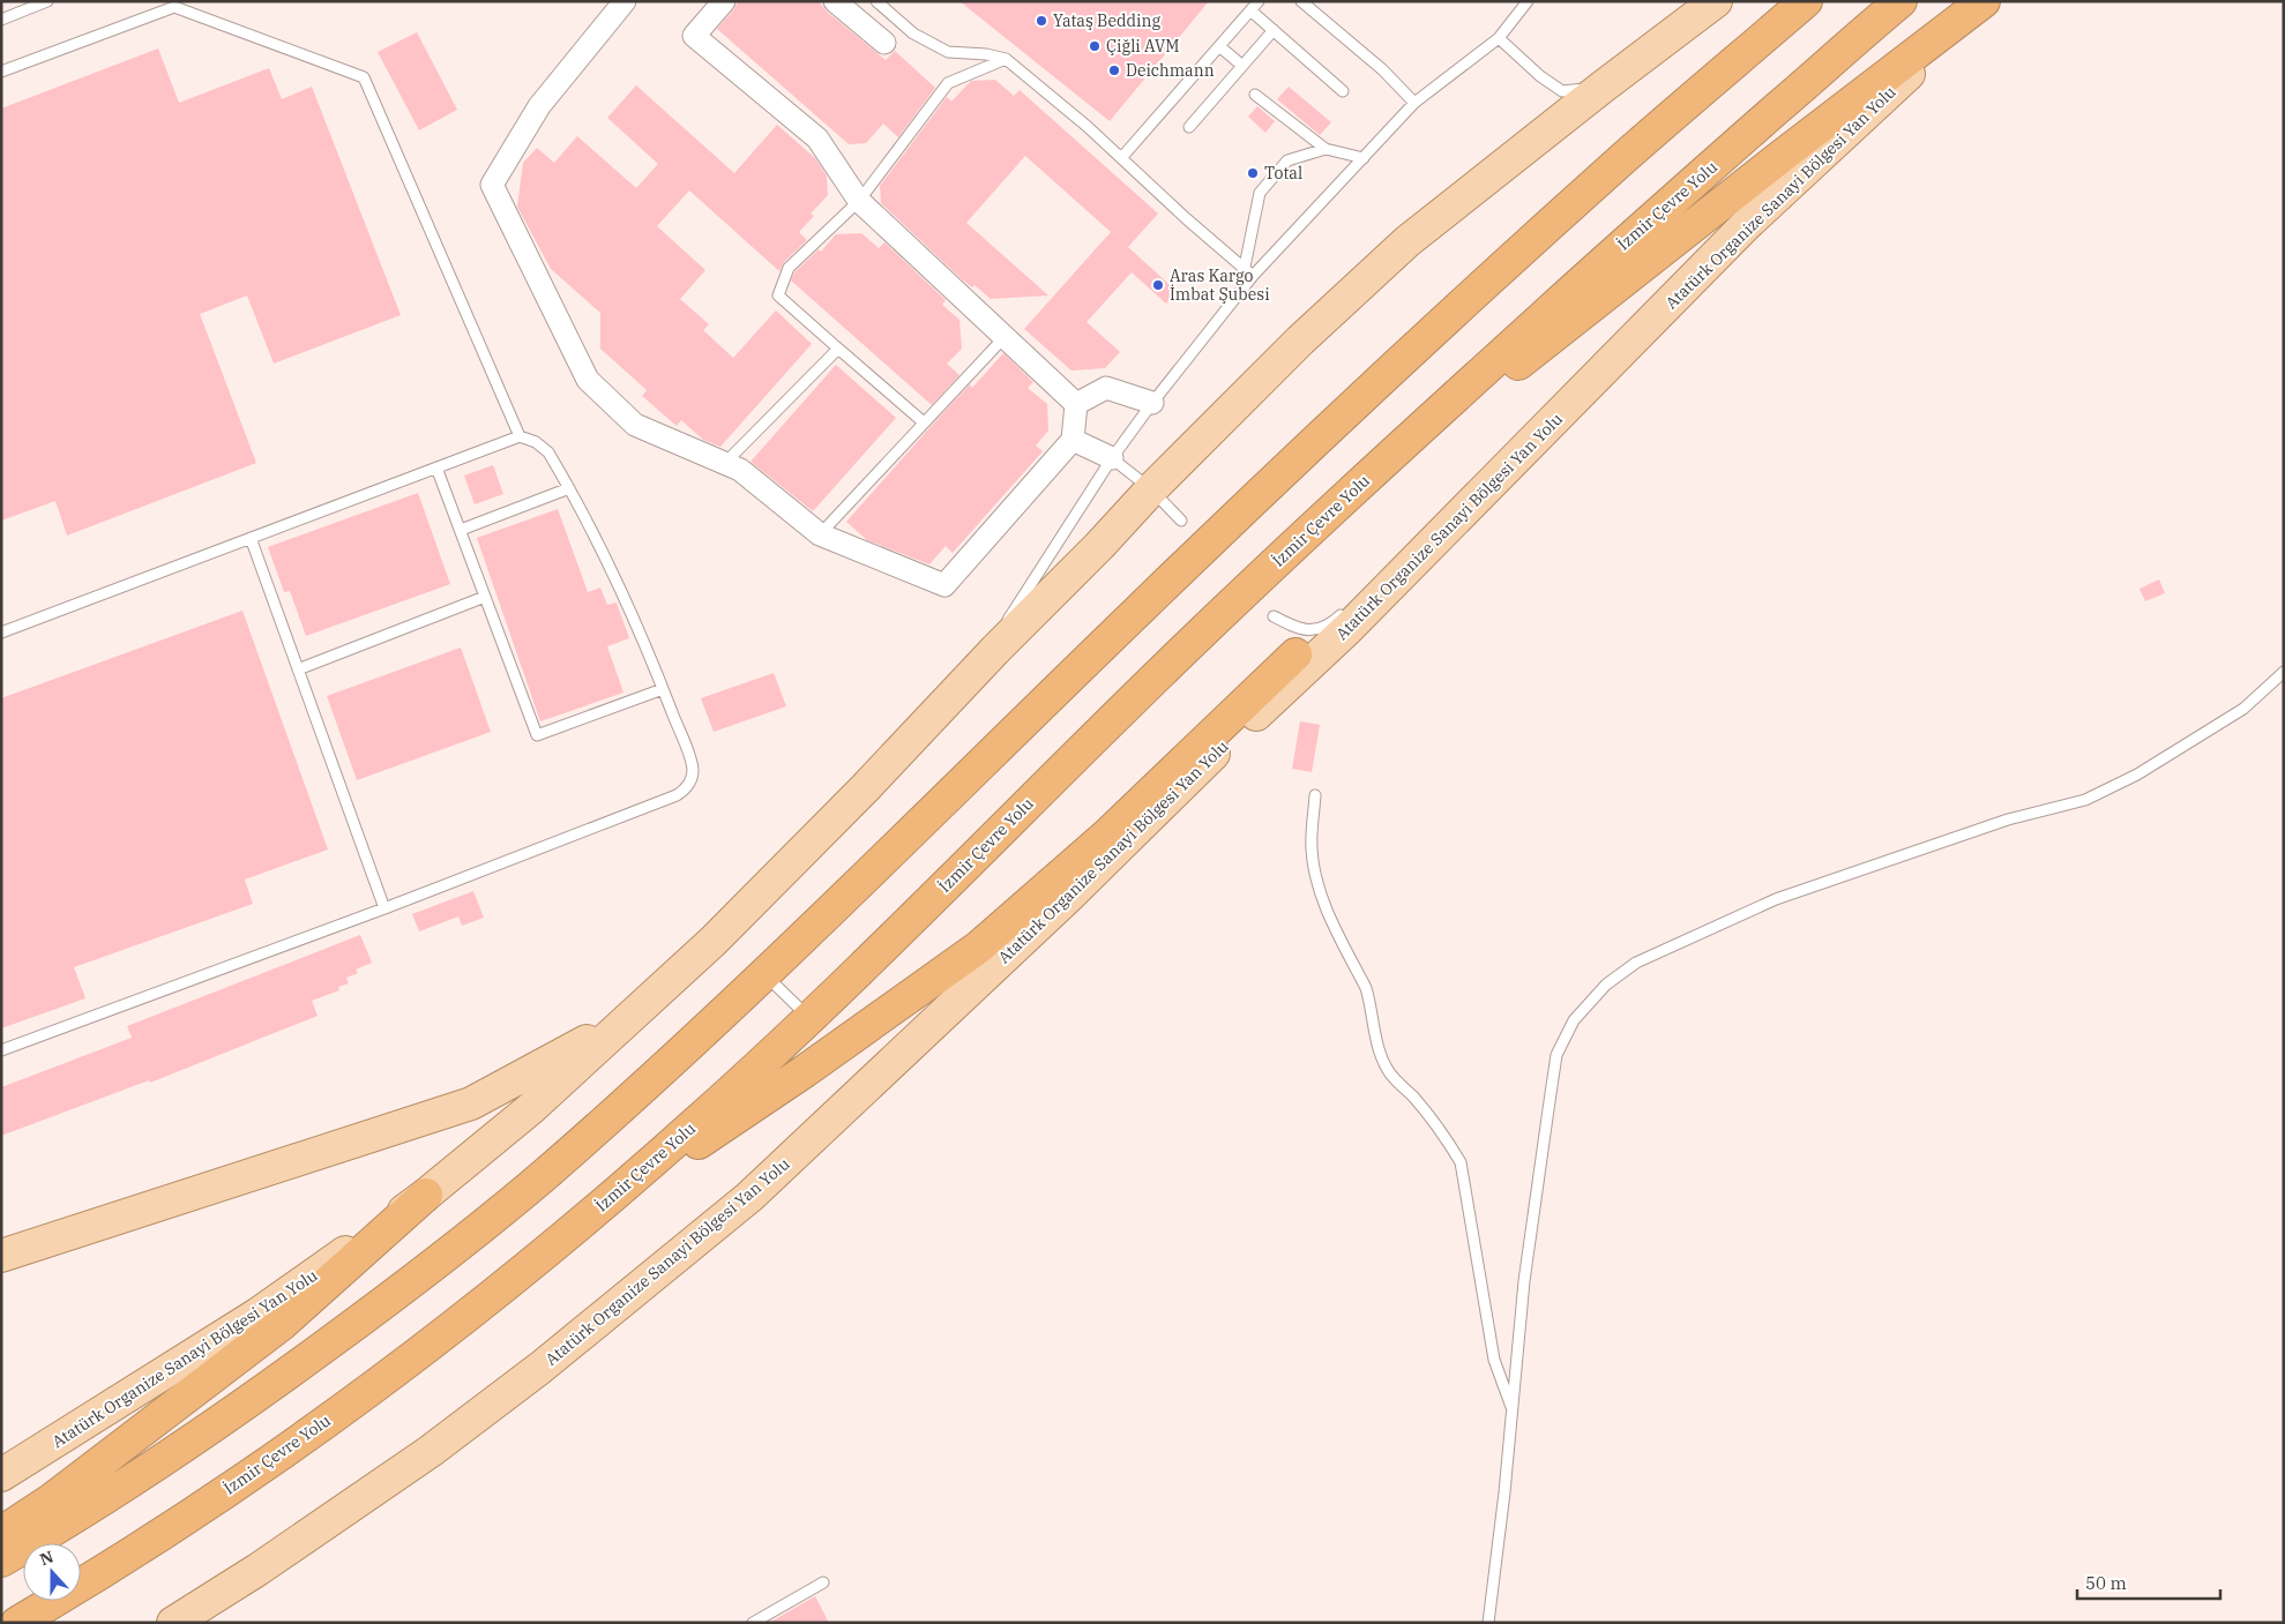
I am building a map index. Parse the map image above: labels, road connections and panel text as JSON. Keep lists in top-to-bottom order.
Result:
{
  "streets": {
    "highway": ["İzmir Çevre Yolu"],
    "main road": ["Atatürk Organize Sanayi Bölgesi Yan Yolu"]
  },
  "places": [
    "Yataş Bedding",
    "Çiğli AVM",
    "Deichmann",
    "Total",
    "Aras Kargo İmbat Şubesi"
  ],
  "scale_bar": "50 m",
  "north": "top"
}
